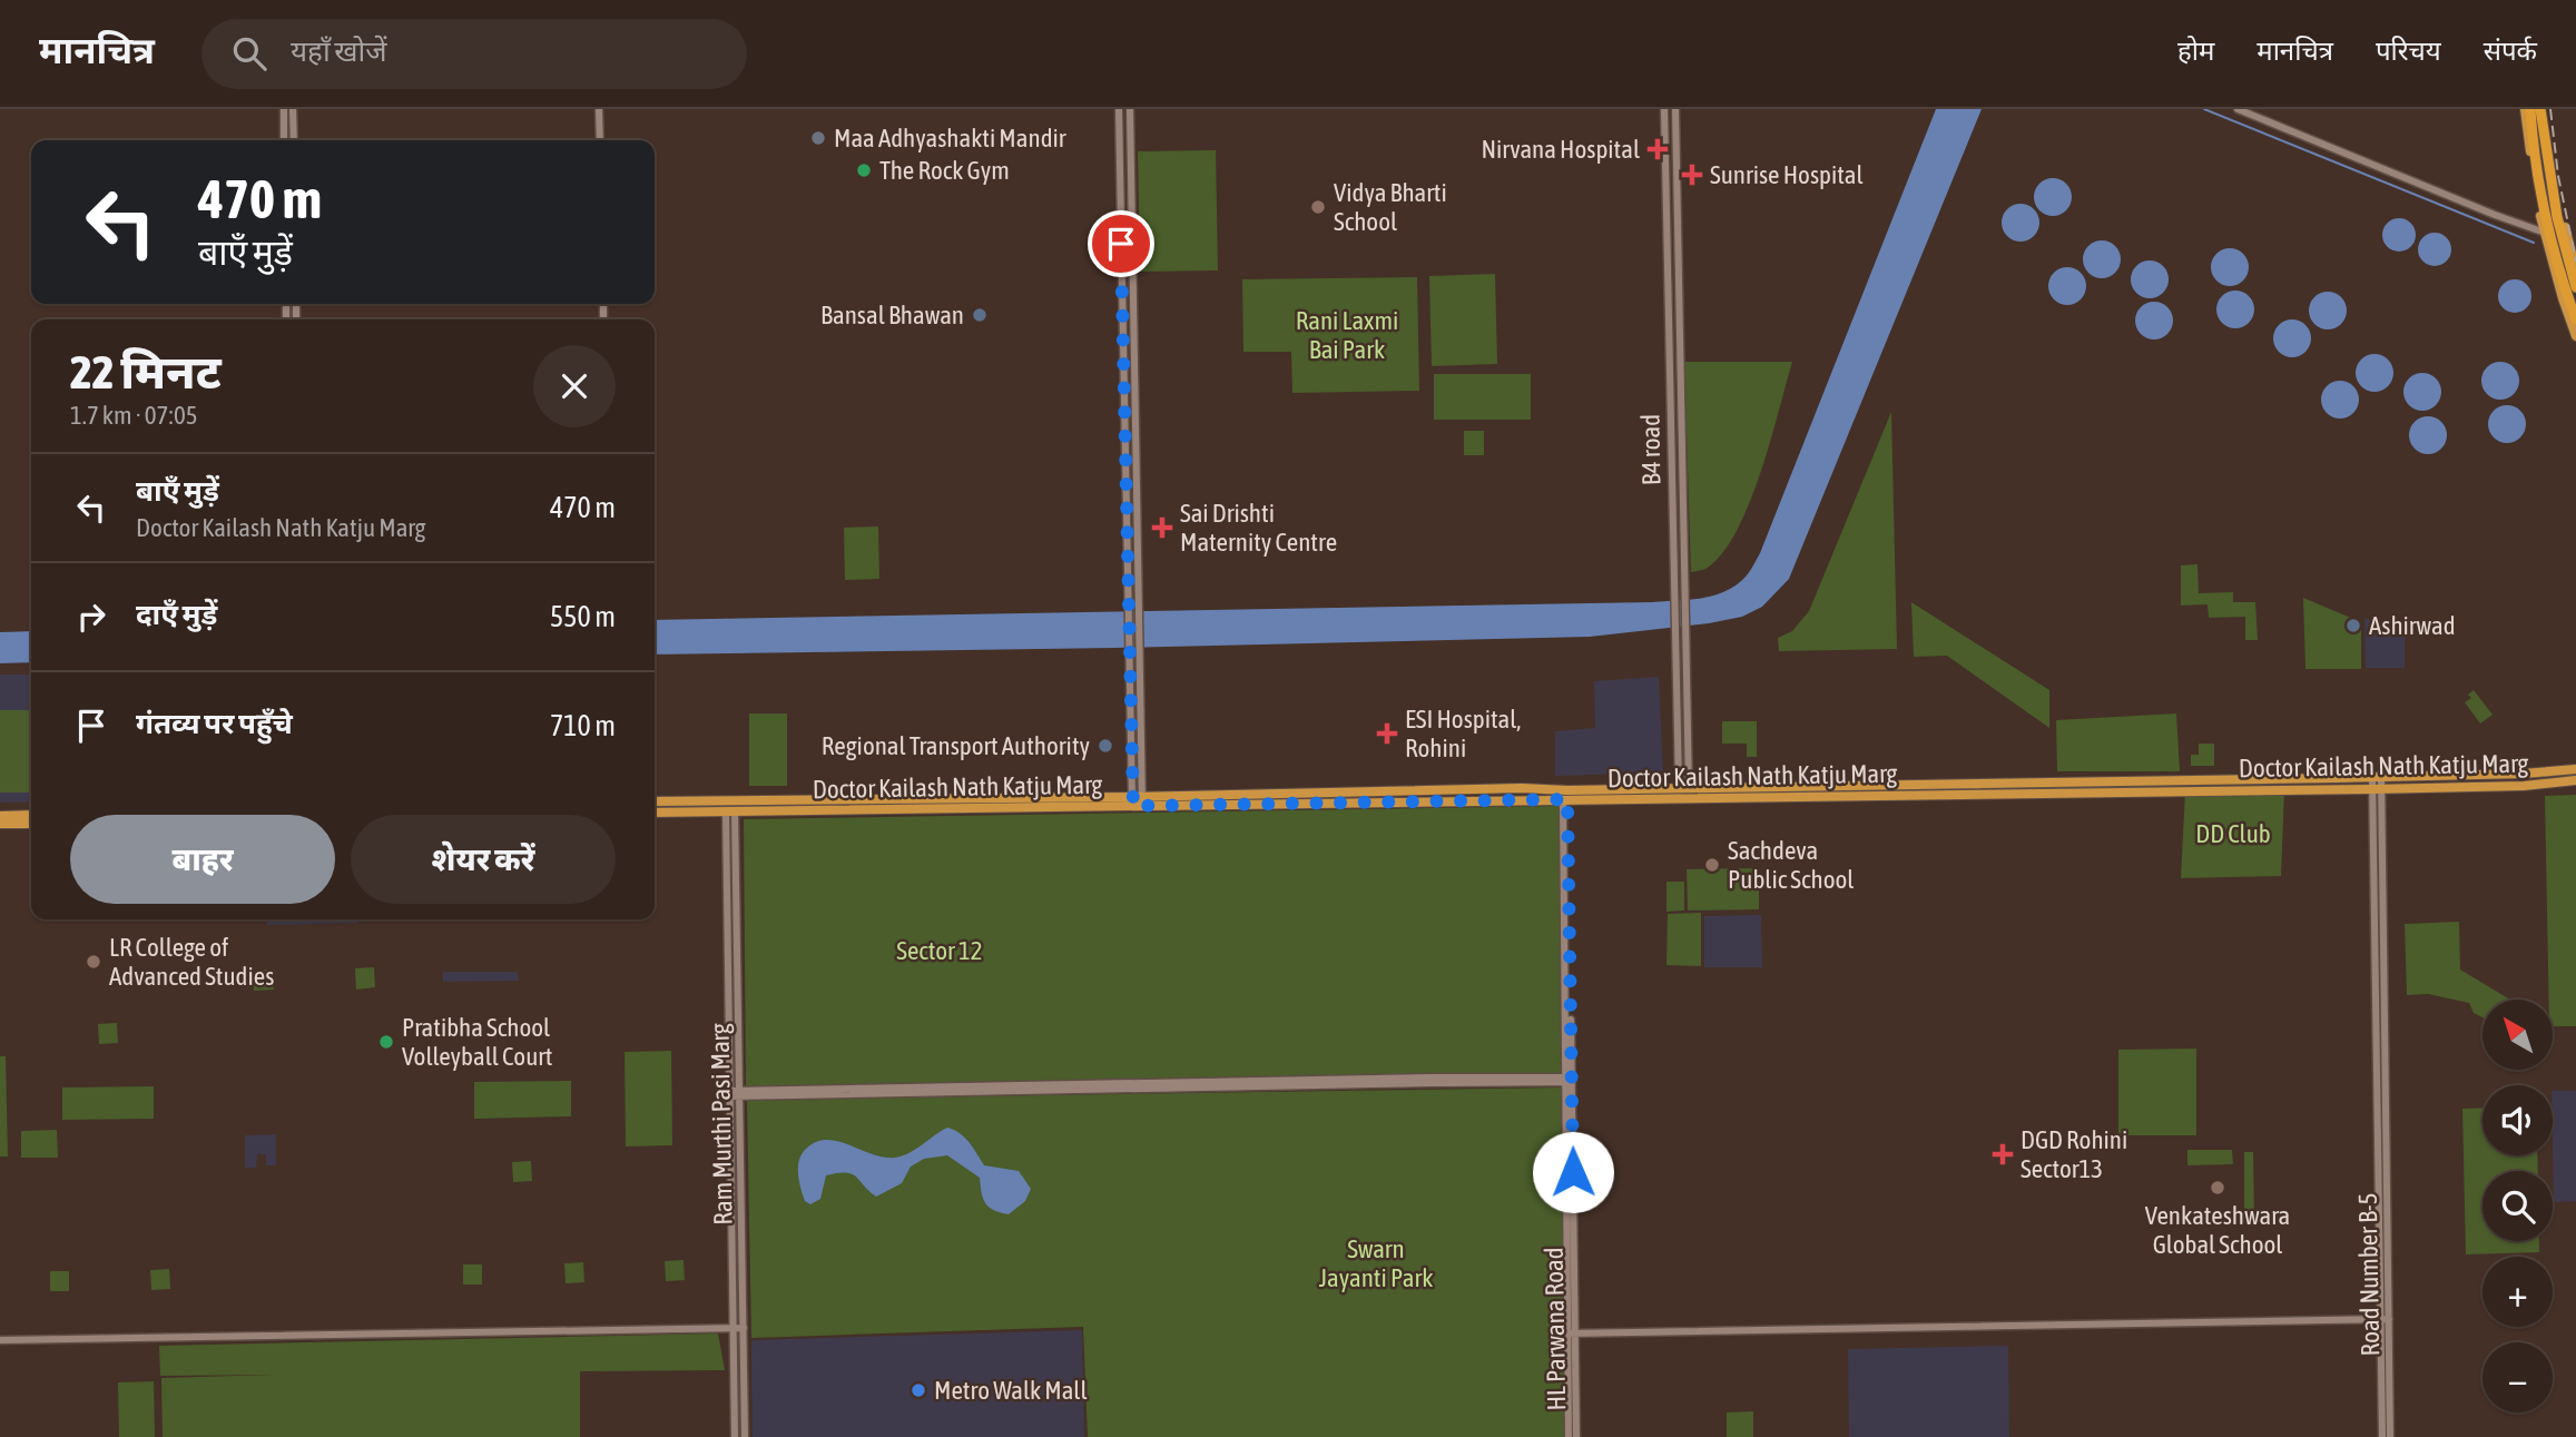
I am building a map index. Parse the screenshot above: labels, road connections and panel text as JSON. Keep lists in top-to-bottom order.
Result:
{
  "streets": {
    "main road": ["Doctor Kailash Nath Katju Marg"],
    "street": [
      "B4 road",
      "Ram Murthi Pasi Marg",
      "Road Number B-5",
      "HL Parwana Road"
    ]
  },
  "crossings": [
    ["B4 road", "Doctor Kailash Nath Katju Marg"],
    ["Doctor Kailash Nath Katju Marg", "Ram Murthi Pasi Marg"],
    ["Doctor Kailash Nath Katju Marg", "Road Number B-5"],
    ["Doctor Kailash Nath Katju Marg", "HL Parwana Road"]
  ],
  "parks": [
    "Rani Laxmi Bai Park",
    "DD Club",
    "Sector 12",
    "Swarn Jayanti Park"
  ],
  "places": {
    "other": [
      "Maa Adhyashakti Mandir",
      "The Rock Gym",
      "Vidya Bharti School",
      "Bansal Bhawan",
      "Ashirwad",
      "Regional Transport Authority",
      "Sachdeva Public School",
      "LR College of Advanced Studies",
      "Pratibha School Volleyball Court",
      "Venkateshwara Global School",
      "Metro Walk Mall"
    ],
    "health": [
      "Nirvana Hospital",
      "Sunrise Hospital",
      "Sai Drishti Maternity Centre",
      "ESI Hospital, Rohini",
      "DGD Rohini Sector13"
    ]
  },
  "north": "top left",
  "page": {
    "header": "मानचित्र",
    "search": "यहाँ खोजें",
    "nav": [
      "होम",
      "मानचित्र",
      "परिचय",
      "संपर्क"
    ],
    "turn": ["470 m", "बाएँ मुड़ें"],
    "heading": ["22 मिनट", "1.7 km · 07:05"],
    "list": [
      {
        "name": "बाएँ मुड़ें",
        "note": "Doctor Kailash Nath Katju Marg",
        "value": "470 m"
      },
      {
        "name": "दाएँ मुड़ें",
        "value": "550 m"
      },
      {
        "name": "गंतव्य पर पहुँचे",
        "value": "710 m"
      }
    ],
    "buttons": ["बाहर", "शेयर करें"],
    "map_buttons": ["+", "−"]
  }
}
